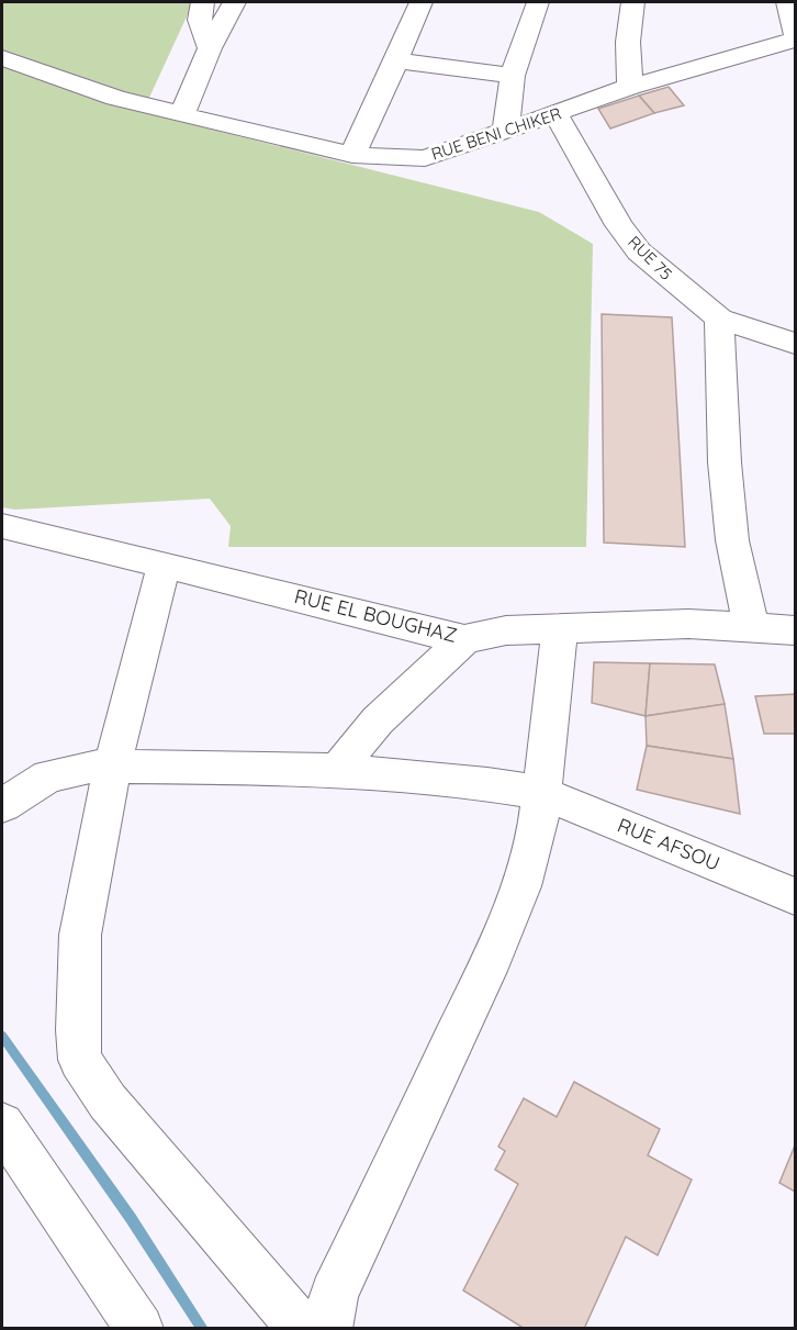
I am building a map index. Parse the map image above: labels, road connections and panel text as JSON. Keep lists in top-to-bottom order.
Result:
{
  "streets": {
    "street": [
      "RUE BENI CHIKER",
      "RUE 75",
      "RUE EL BOUGHAZ",
      "RUE AFSOU"
    ]
  },
  "crossings": [
    ["RUE BENI CHIKER", "RUE 75"]
  ]
}
